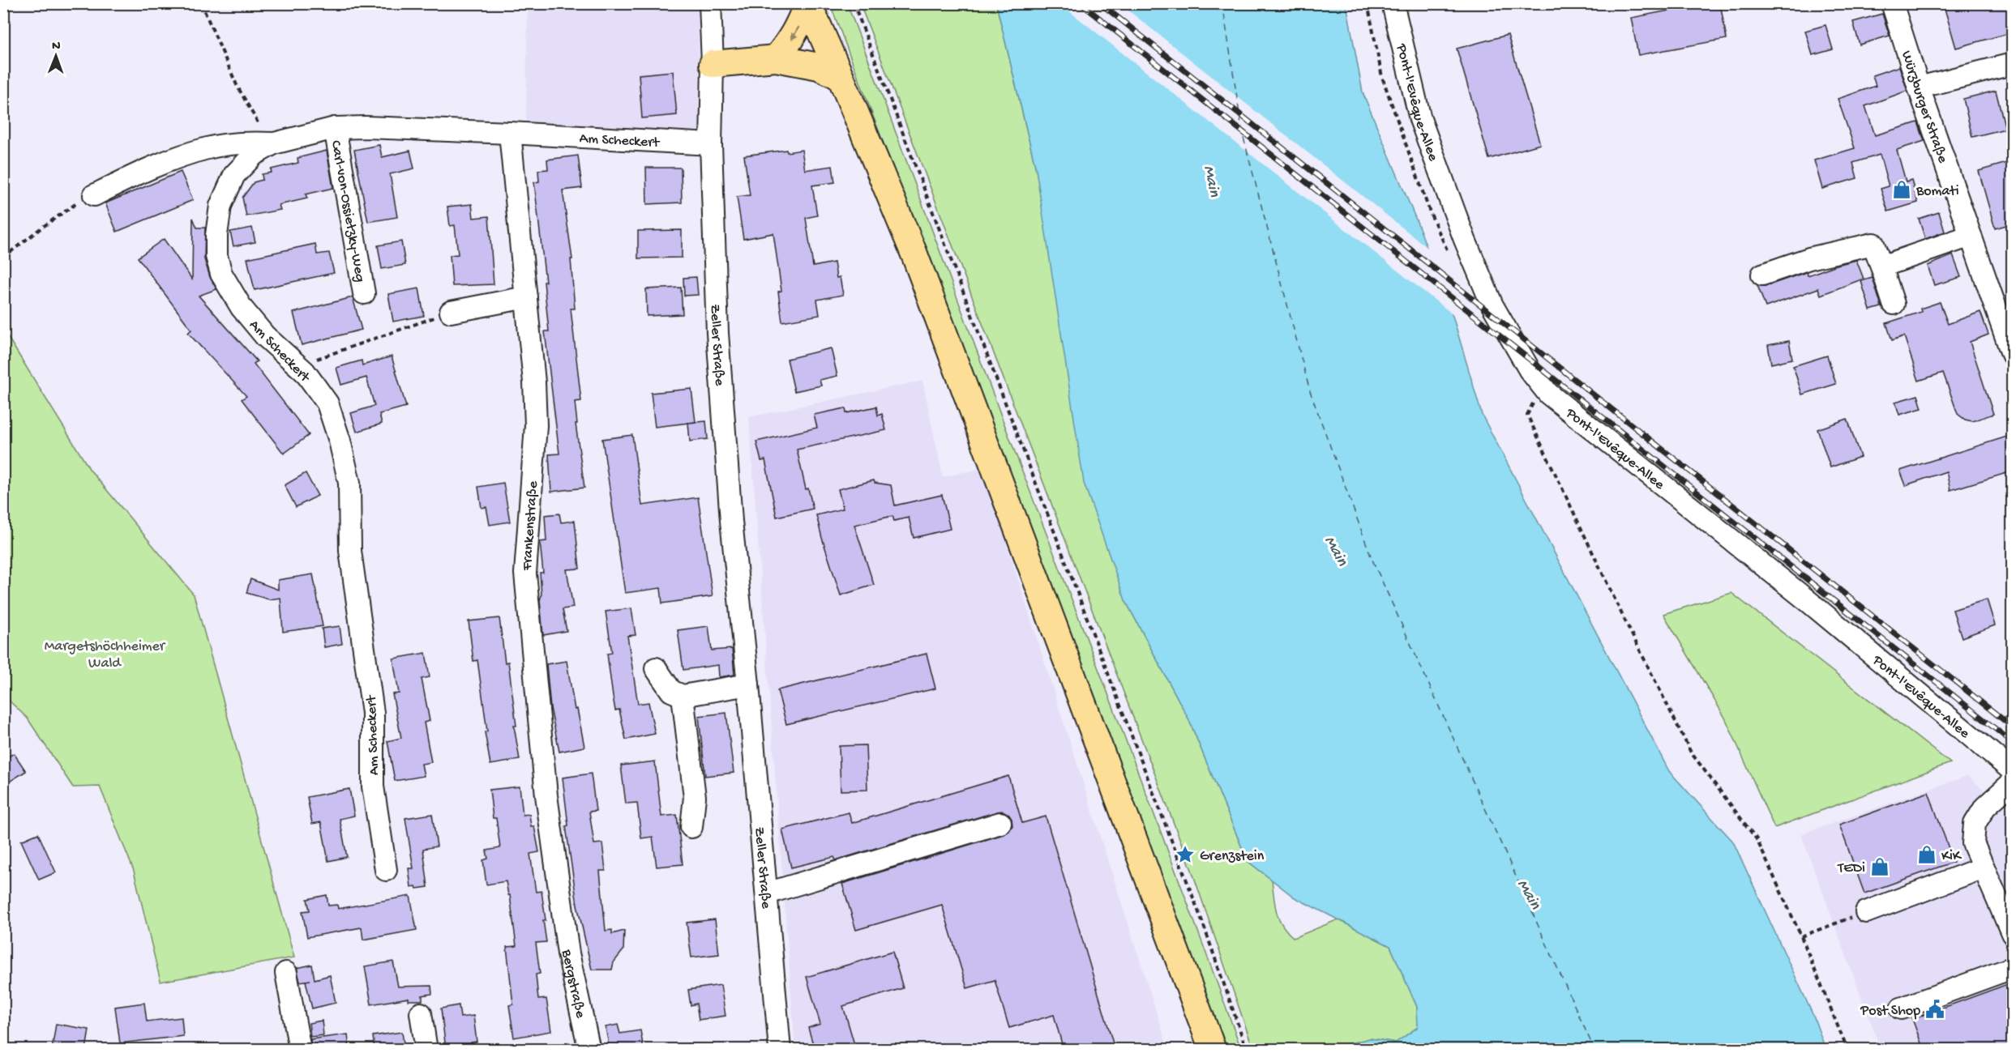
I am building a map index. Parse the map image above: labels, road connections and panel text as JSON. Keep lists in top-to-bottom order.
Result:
{
  "streets": {
    "street": [
      "Pont-l'Evêque-Allee",
      "Würzburger Straße",
      "Am Scheckert",
      "Carl-von-Ossietzky-Weg",
      "Zeller Straße",
      "Frankenstraße",
      "Bergstraße"
    ]
  },
  "crossings": [
    ["Am Scheckert", "Carl-von-Ossietzky-Weg"],
    ["Am Scheckert", "Zeller Straße"],
    ["Am Scheckert", "Frankenstraße"],
    ["Frankenstraße", "Bergstraße"]
  ],
  "water": ["Main"],
  "parks": ["Margetshöchheimer Wald"],
  "places": {
    "shop": ["Bomati", "KiK", "TEDi"],
    "place": ["Grenzstein"],
    "public building": ["Post Shop"]
  },
  "north": "top"
}
